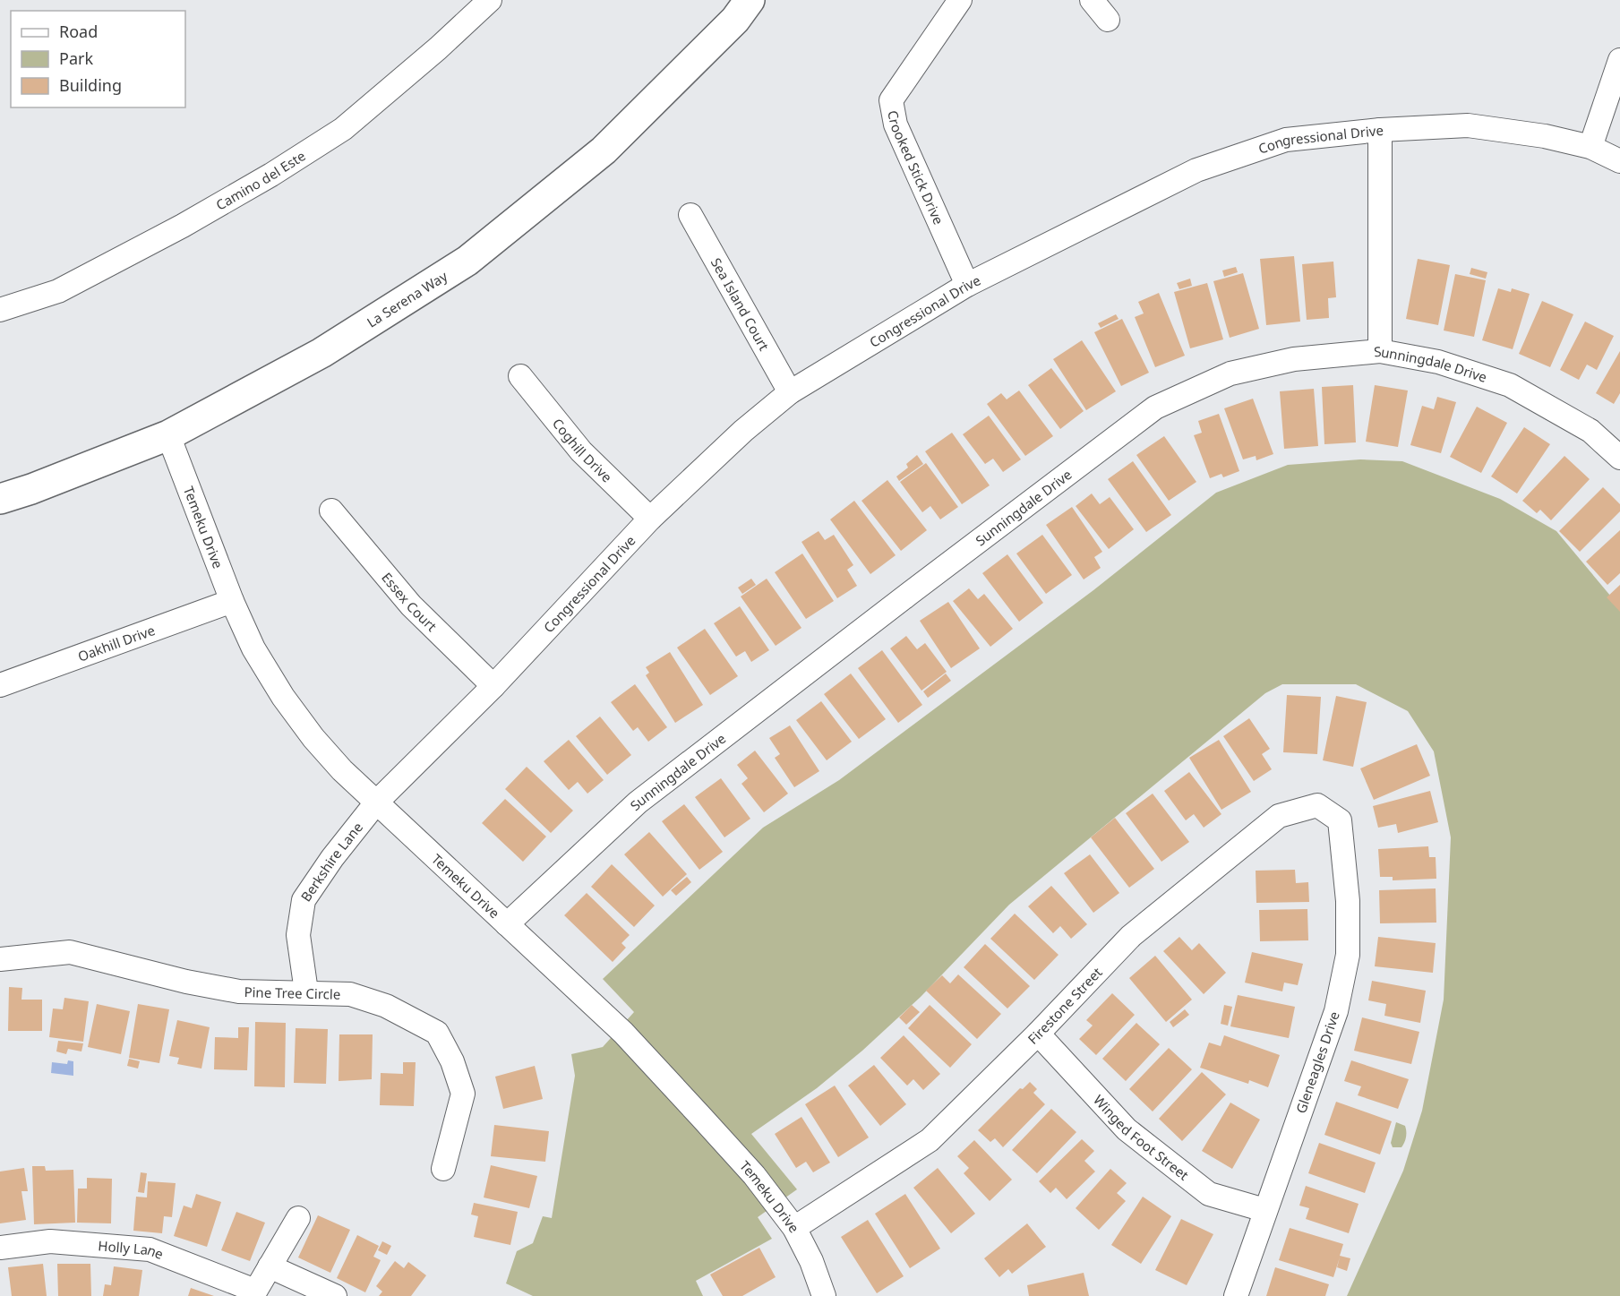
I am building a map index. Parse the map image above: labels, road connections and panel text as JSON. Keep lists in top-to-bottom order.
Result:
{
  "streets": {
    "main road": ["La Serena Way"],
    "street": [
      "Congressional Drive",
      "Crooked Stick Drive",
      "Camino del Este",
      "Sea Island Court",
      "Sunningdale Drive",
      "Coghill Drive",
      "Temeku Drive",
      "Essex Court",
      "Oakhill Drive",
      "Berkshire Lane",
      "Pine Tree Circle",
      "Firestone Street",
      "Gleneagles Drive",
      "Winged Foot Street",
      "Holly Lane"
    ]
  },
  "crossings": [
    ["Congressional Drive", "Crooked Stick Drive"],
    ["Congressional Drive", "Sea Island Court"],
    ["Congressional Drive", "Coghill Drive"],
    ["Congressional Drive", "Temeku Drive"],
    ["Congressional Drive", "Essex Court"],
    ["Congressional Drive", "Berkshire Lane"],
    ["La Serena Way", "Temeku Drive"],
    ["Sunningdale Drive", "Temeku Drive"],
    ["Temeku Drive", "Oakhill Drive"],
    ["Temeku Drive", "Berkshire Lane"],
    ["Temeku Drive", "Firestone Street"],
    ["Berkshire Lane", "Pine Tree Circle"],
    ["Firestone Street", "Gleneagles Drive"],
    ["Firestone Street", "Winged Foot Street"],
    ["Gleneagles Drive", "Winged Foot Street"]
  ],
  "legend": ["Road", "Park", "Building"]
}
